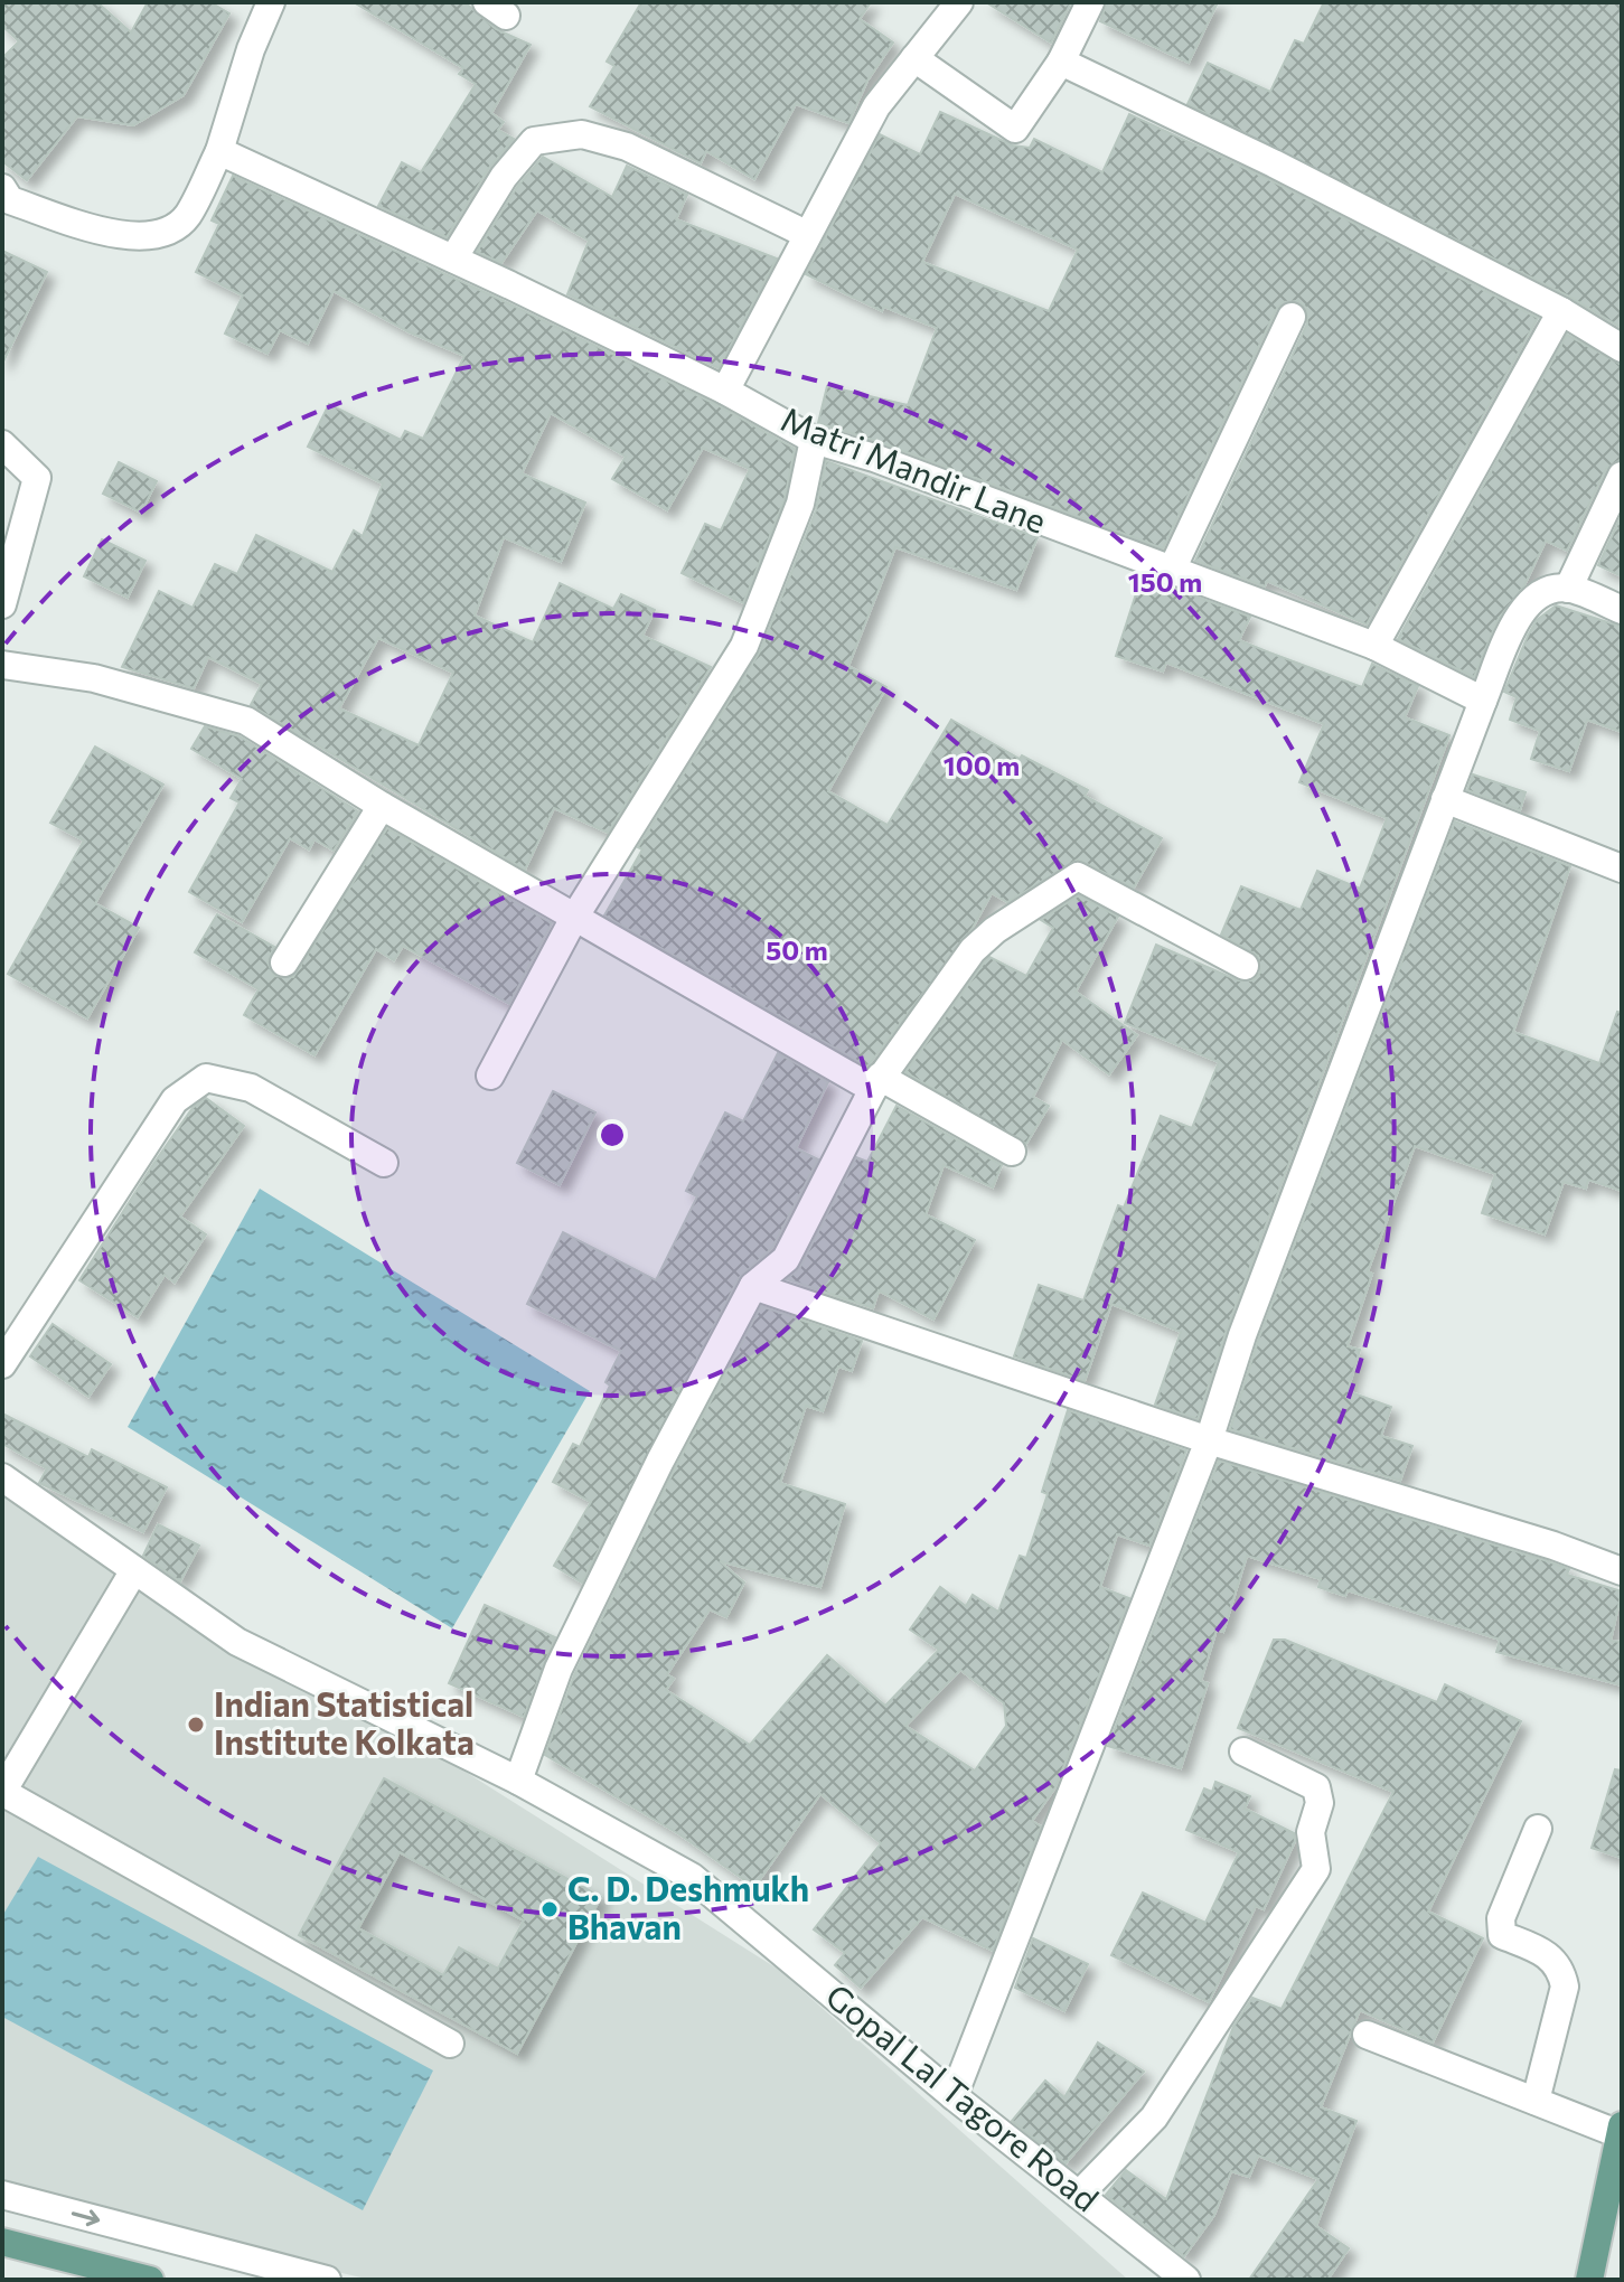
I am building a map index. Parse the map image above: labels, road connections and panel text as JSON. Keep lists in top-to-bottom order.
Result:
{
  "streets": {
    "street": ["Matri Mandir Lane", "Gopal Lal Tagore Road"]
  },
  "places": ["Indian Statistical Institute Kolkata", "C. D. Deshmukh Bhavan"],
  "rings": ["150 m", "100 m", "50 m"]
}
